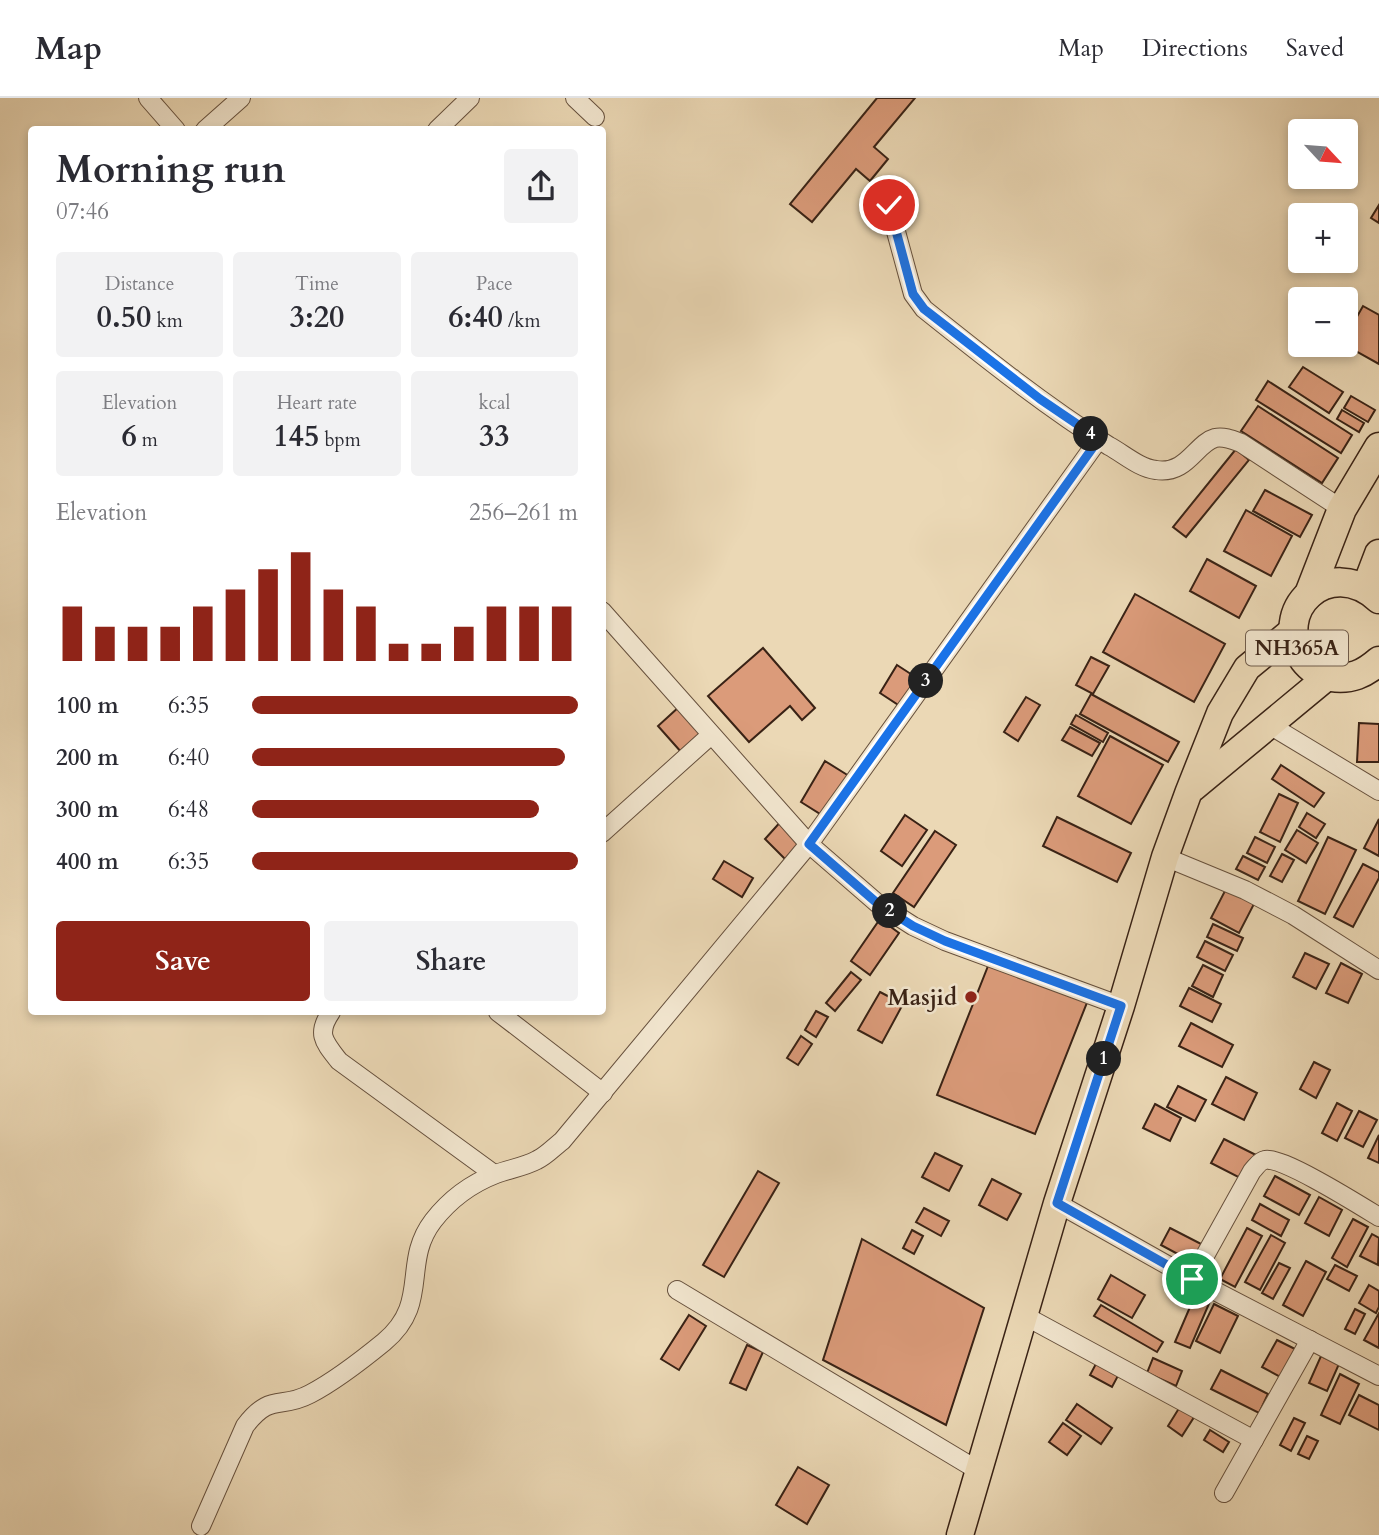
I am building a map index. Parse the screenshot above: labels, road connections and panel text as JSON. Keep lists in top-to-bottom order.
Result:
{
  "streets": {
    "highway": ["NH365A"]
  },
  "places": ["Masjid"],
  "north": "bottom right",
  "page": {
    "header": "Map",
    "nav": ["Map", "Directions", "Saved"],
    "map_buttons": ["+", "−"],
    "heading": ["Morning run", "07:46"],
    "stats": [
      ["Distance", "0.50 km"],
      ["Time", "3:20"],
      ["Pace", "6:40 /km"],
      ["Elevation", "6 m"],
      ["Heart rate", "145 bpm"],
      ["kcal", "33"]
    ],
    "pins": [
      "4",
      "3",
      "2",
      "1"
    ],
    "chart": ["Elevation", "256–261 m"],
    "list": [
      {
        "name": "100 m",
        "note": "6:35"
      },
      {
        "name": "200 m",
        "note": "6:40"
      },
      {
        "name": "300 m",
        "note": "6:48"
      },
      {
        "name": "400 m",
        "note": "6:35"
      }
    ],
    "buttons": ["Save", "Share"]
  }
}
